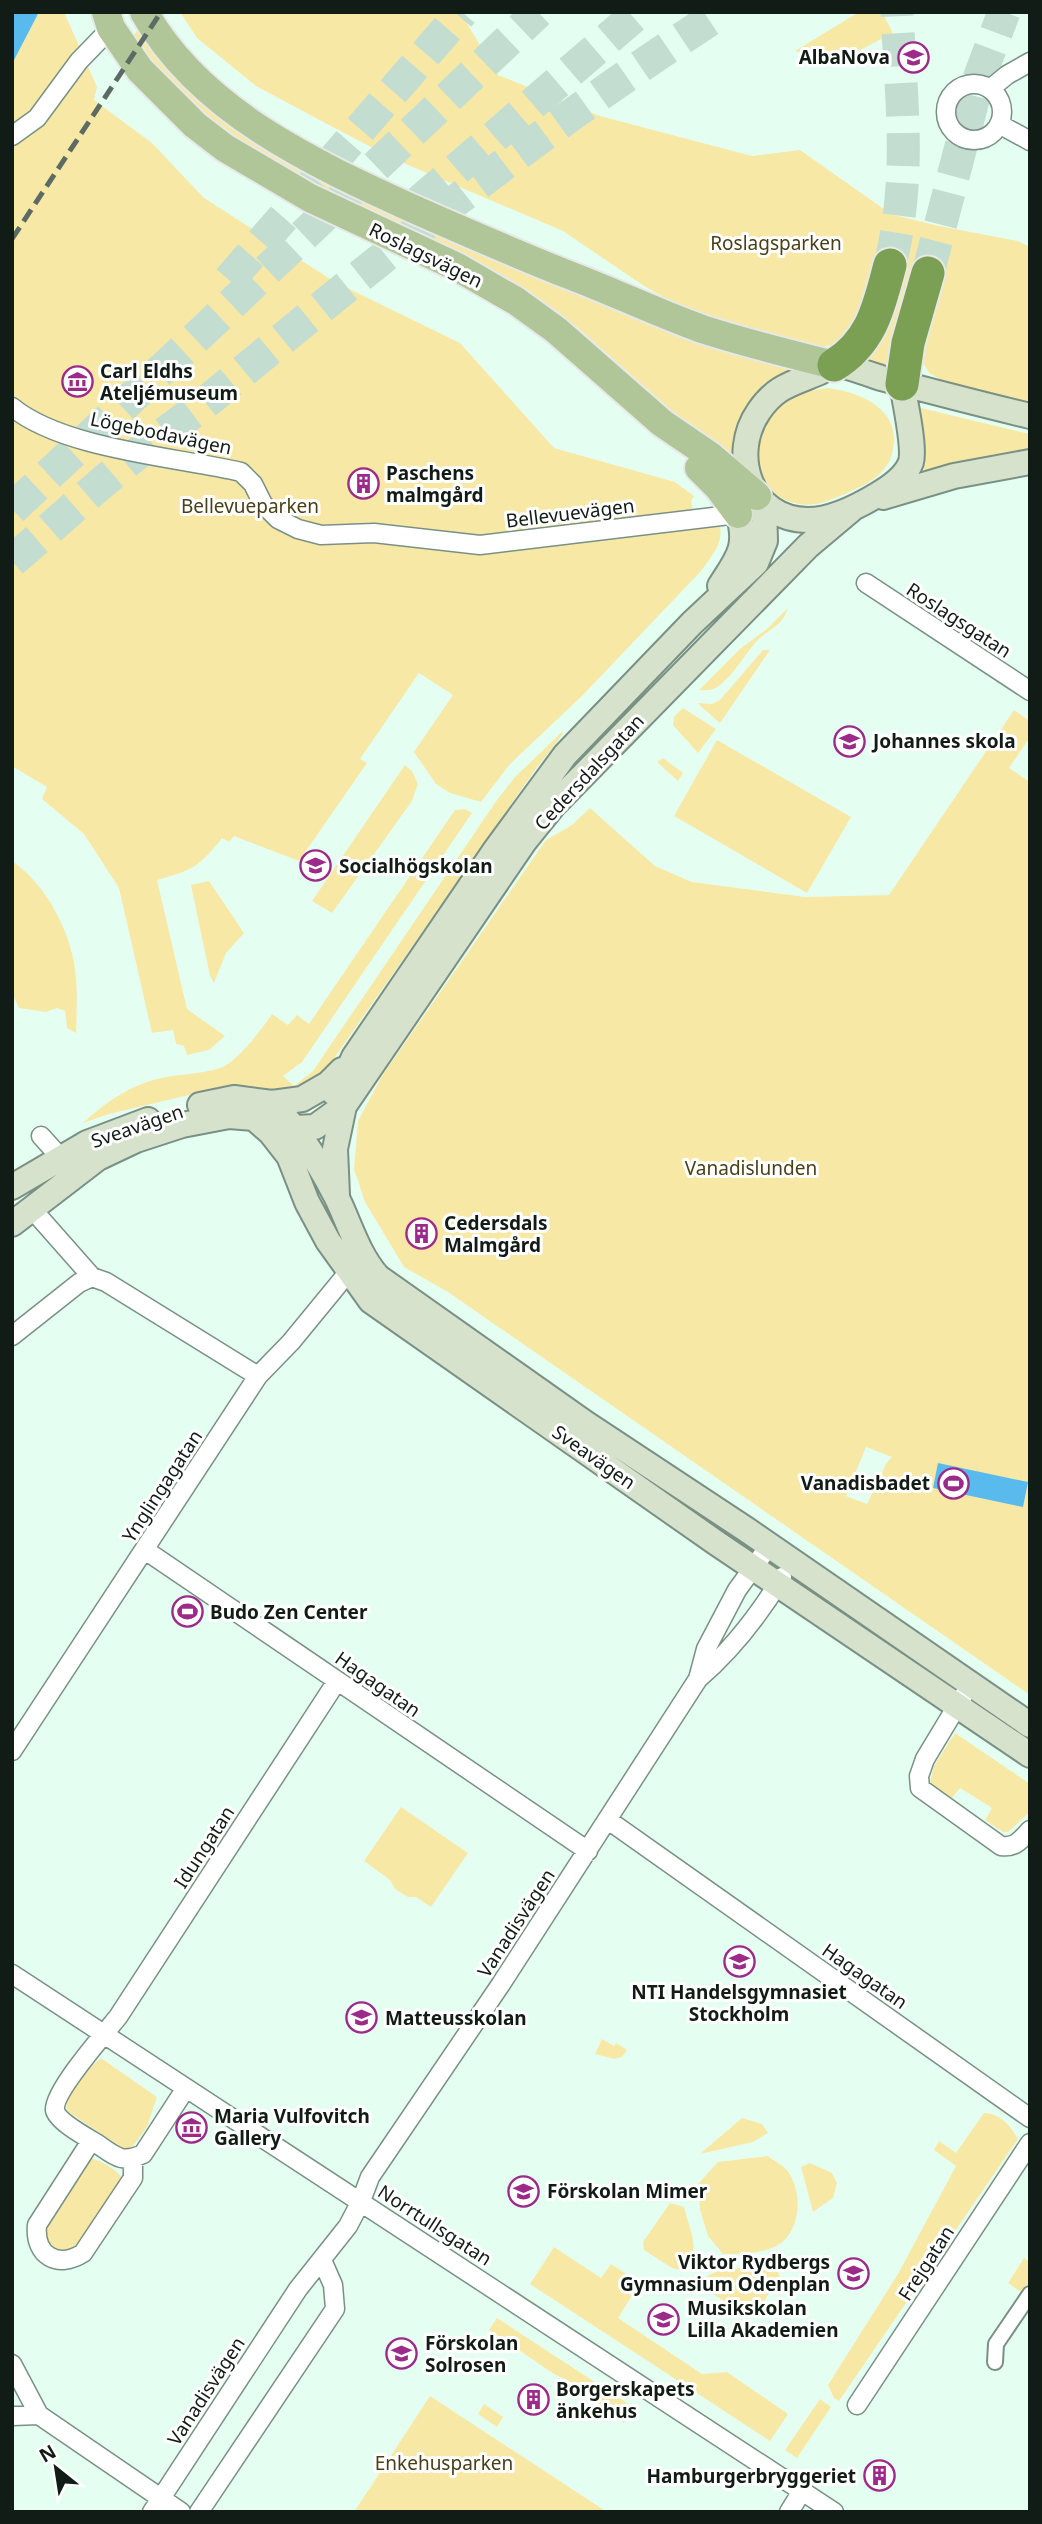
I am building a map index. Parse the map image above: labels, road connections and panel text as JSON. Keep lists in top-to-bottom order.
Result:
{
  "streets": {
    "main road": ["Roslagsvägen", "Cedersdalsgatan", "Sveavägen"],
    "street": [
      "Lögebodavägen",
      "Bellevuevägen",
      "Roslagsgatan",
      "Ynglingagatan",
      "Hagagatan",
      "Idungatan",
      "Vanadisvägen",
      "Norrtullsgatan",
      "Frejgatan"
    ]
  },
  "crossings": [
    ["Roslagsvägen", "Bellevuevägen"],
    ["Roslagsvägen", "Cedersdalsgatan"],
    ["Lögebodavägen", "Bellevuevägen"],
    ["Bellevuevägen", "Cedersdalsgatan"],
    ["Cedersdalsgatan", "Sveavägen"],
    ["Sveavägen", "Ynglingagatan"],
    ["Sveavägen", "Vanadisvägen"],
    ["Ynglingagatan", "Hagagatan"],
    ["Hagagatan", "Idungatan"],
    ["Hagagatan", "Vanadisvägen"],
    ["Idungatan", "Norrtullsgatan"],
    ["Vanadisvägen", "Norrtullsgatan"]
  ],
  "parks": [
    "Roslagsparken",
    "Bellevueparken",
    "Vanadislunden",
    "Enkehusparken"
  ],
  "places": {
    "school or university": [
      "AlbaNova",
      "Johannes skola",
      "Socialhögskolan",
      "NTI Handelsgymnasiet Stockholm",
      "Matteusskolan",
      "Förskolan Mimer",
      "Viktor Rydbergs Gymnasium Odenplan",
      "Musikskolan Lilla Akademien",
      "Förskolan Solrosen"
    ],
    "museum": ["Carl Eldhs Ateljémuseum", "Maria Vulfovitch Gallery"],
    "building": [
      "Paschens malmgård",
      "Cedersdals Malmgård",
      "Borgerskapets änkehus",
      "Hamburgerbryggeriet"
    ],
    "sports": ["Vanadisbadet", "Budo Zen Center"]
  },
  "north": "top left"
}
